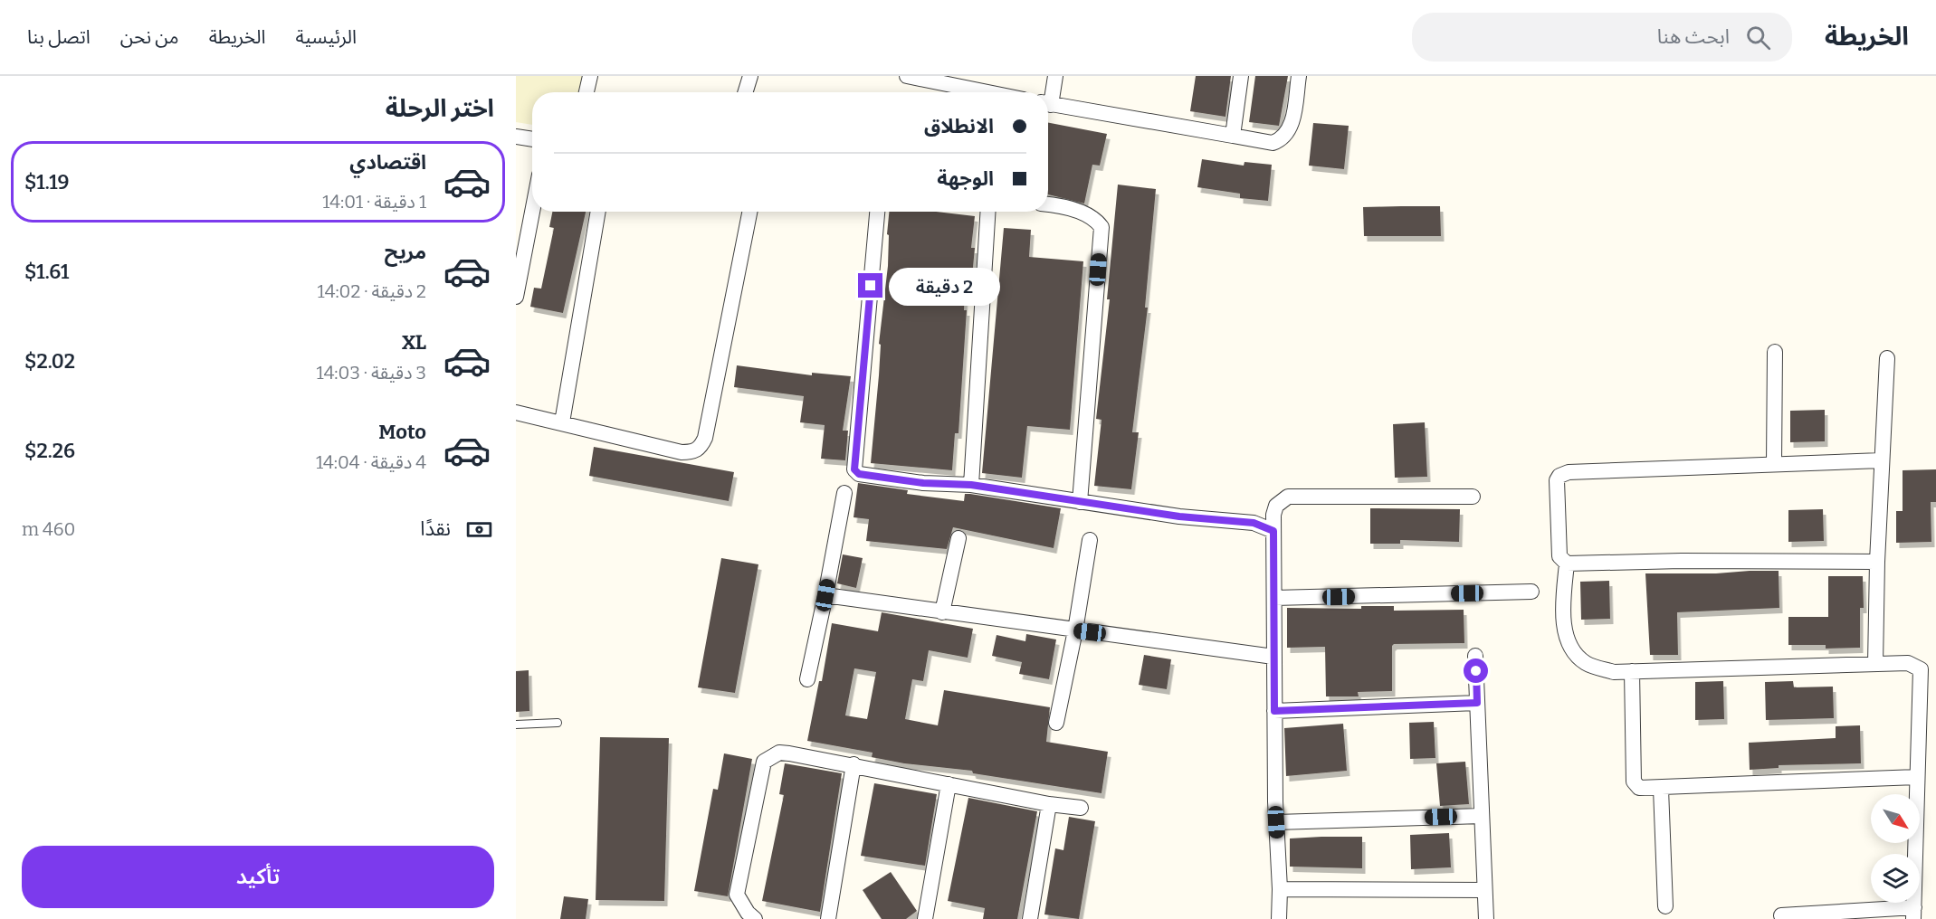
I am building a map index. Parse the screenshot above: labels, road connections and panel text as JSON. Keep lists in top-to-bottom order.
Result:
{
  "north": "bottom right",
  "page": {
    "header": "الخريطة",
    "search": "ابحث هنا",
    "nav": [
      "الرئيسية",
      "الخريطة",
      "من نحن",
      "اتصل بنا"
    ],
    "heading": "اختر الرحلة",
    "banner": ["الانطلاق", "الوجهة"],
    "list": [
      {
        "name": "اقتصادي",
        "note": "1 دقيقة · 14:01",
        "value": "$1.19"
      },
      {
        "name": "مريح",
        "note": "2 دقيقة · 14:02",
        "value": "$1.61"
      },
      {
        "name": "XL",
        "note": "3 دقيقة · 14:03",
        "value": "$2.02"
      },
      {
        "name": "Moto",
        "note": "4 دقيقة · 14:04",
        "value": "$2.26"
      }
    ],
    "bubble": "2 دقيقة",
    "pay": ["نقدًا", "460 m"],
    "buttons": "تأكيد"
  }
}
